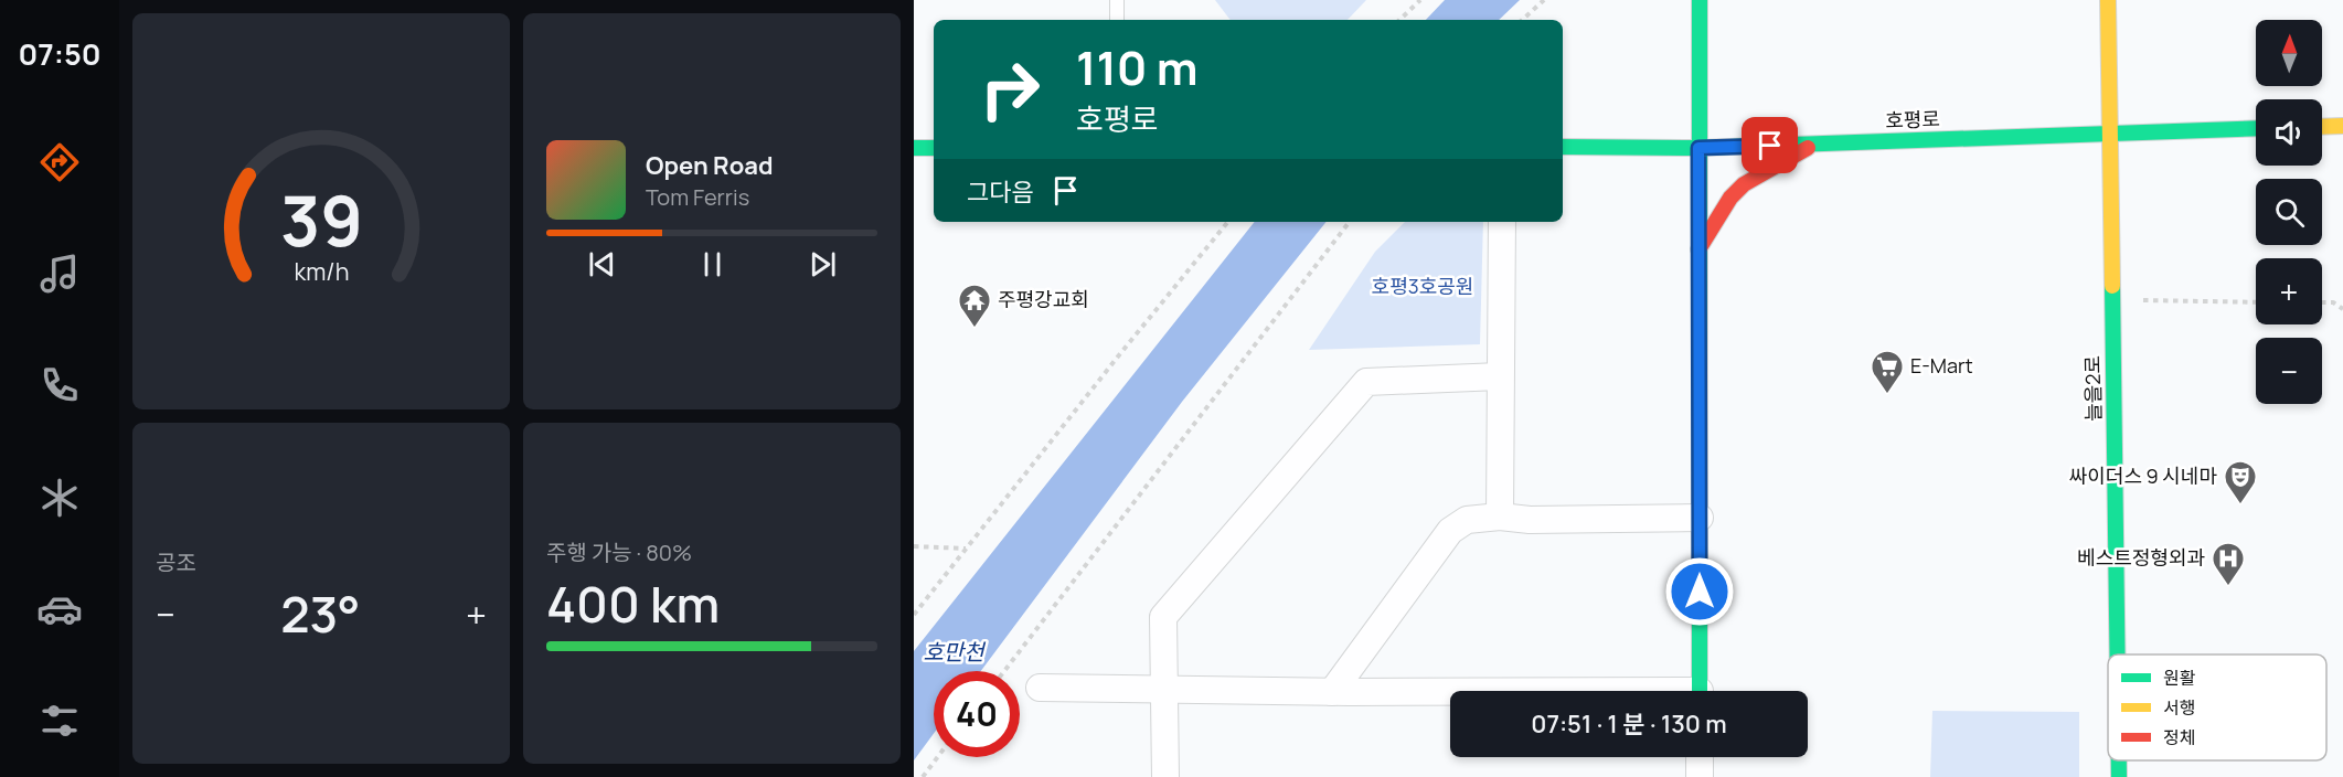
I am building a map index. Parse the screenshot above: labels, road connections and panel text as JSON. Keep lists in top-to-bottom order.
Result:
{
  "streets": {
    "street": ["호평로", "늘을2로"]
  },
  "crossings": [
    ["호평로", "늘을2로"]
  ],
  "water": ["호만천"],
  "parks": ["호평3호공원"],
  "places": {
    "temple": ["주평강교회"],
    "supermarket": ["E-Mart"],
    "theatre": ["싸이더스 9 시네마"],
    "hospital": ["베스트정형외과"]
  },
  "legend": ["원활", "서행", "정체"],
  "north": "top",
  "page": {
    "tabs": "07:50",
    "map_buttons": ["+", "−"],
    "turn": ["110 m", "호평로"],
    "song": ["Open Road", "Tom Ferris"],
    "then": "그다음",
    "tile": [
      "공조",
      ["주행 가능 · 80%", "400 km"]
    ],
    "heat": ["−", "23°", "+"],
    "limit": "40",
    "trip": "07:51 · 1 분 · 130 m",
    "gauge": ["39", "km/h"]
  }
}
